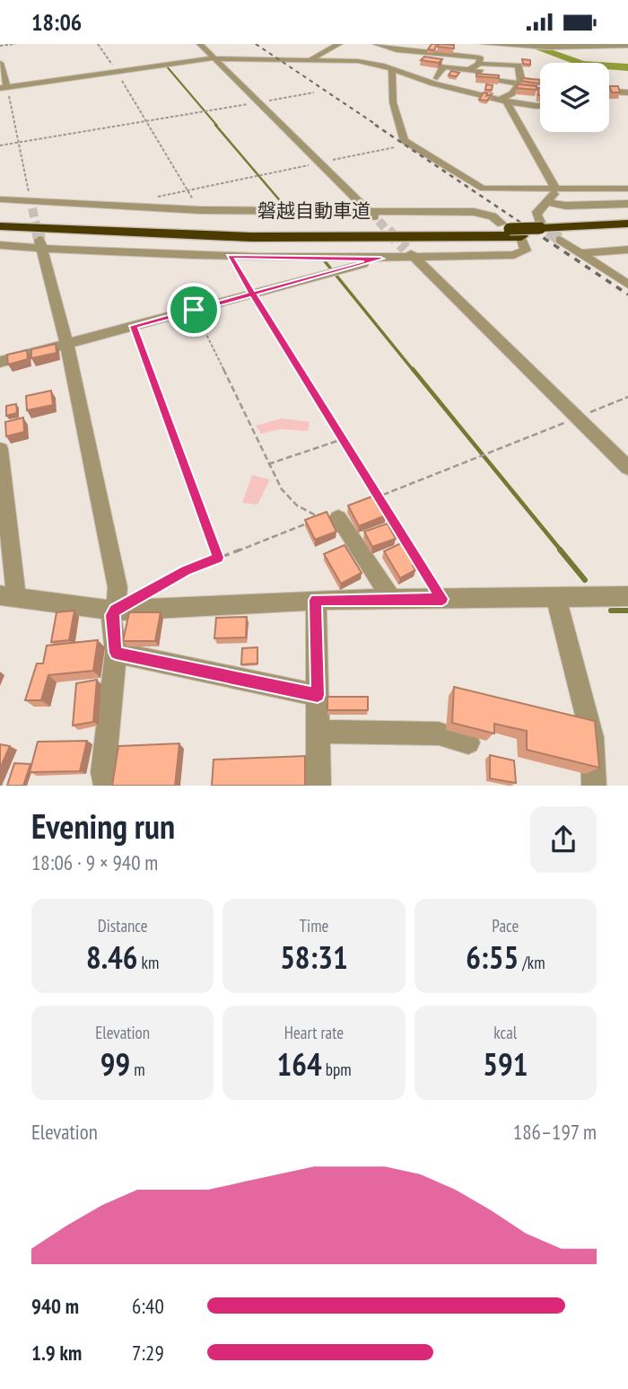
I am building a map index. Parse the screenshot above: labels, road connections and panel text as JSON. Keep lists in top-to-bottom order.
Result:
{
  "streets": {
    "highway": ["磐越自動車道"]
  },
  "page": {
    "status": "18:06",
    "heading": ["Evening run", "18:06 · 9 × 940 m"],
    "stats": [
      ["Distance", "8.46 km"],
      ["Time", "58:31"],
      ["Pace", "6:55 /km"],
      ["Elevation", "99 m"],
      ["Heart rate", "164 bpm"],
      ["kcal", "591"]
    ],
    "chart": ["Elevation", "186–197 m"],
    "list": [
      {
        "name": "940 m",
        "note": "6:40"
      },
      {
        "name": "1.9 km",
        "note": "7:29"
      }
    ]
  }
}
